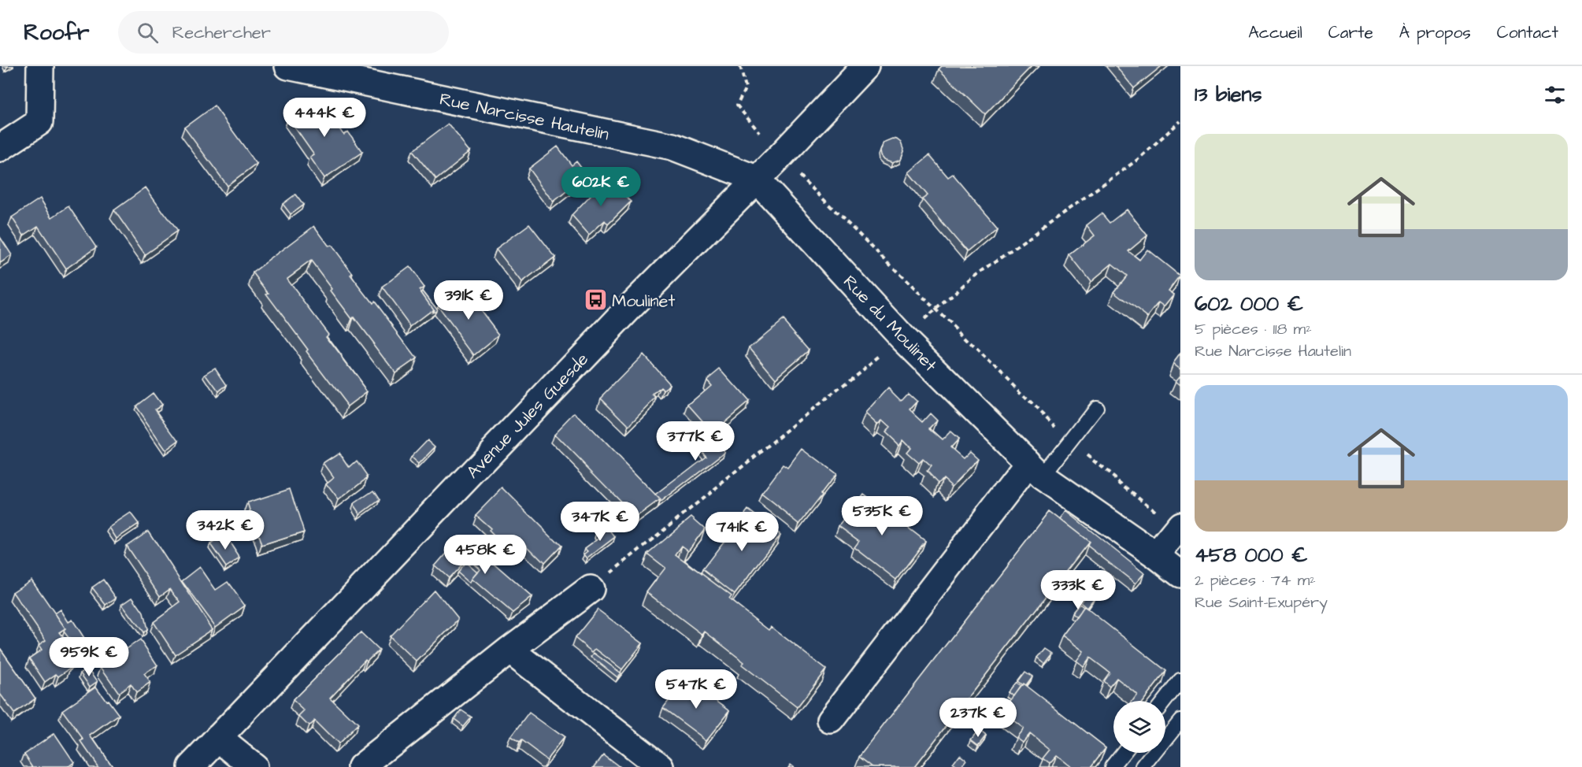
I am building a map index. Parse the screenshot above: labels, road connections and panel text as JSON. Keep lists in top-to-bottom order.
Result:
{
  "streets": {
    "street": ["Rue Narcisse Hautelin", "Rue du Moulinet", "Avenue Jules Guesde"]
  },
  "crossings": [
    ["Rue Narcisse Hautelin", "Rue du Moulinet"],
    ["Rue Narcisse Hautelin", "Avenue Jules Guesde"],
    ["Rue du Moulinet", "Avenue Jules Guesde"]
  ],
  "places": {
    "bus stop": ["Moulinet"]
  },
  "page": {
    "header": "Roofr",
    "search": "Rechercher",
    "nav": [
      "Accueil",
      "Carte",
      "À propos",
      "Contact"
    ],
    "heading": "13 biens",
    "price": [
      "444K €",
      "602K €",
      "391K €",
      "377K €",
      "535K €",
      "347K €",
      "342K €",
      "741K €",
      "458K €",
      "333K €",
      "959K €",
      "547K €",
      "237K €"
    ],
    "list": [
      {
        "name": "602 000 €",
        "note": "5 pièces · 118 m² · Rue Narcisse Hautelin"
      },
      {
        "name": "458 000 €",
        "note": "2 pièces · 74 m² · Rue Saint-Exupéry"
      }
    ]
  }
}
